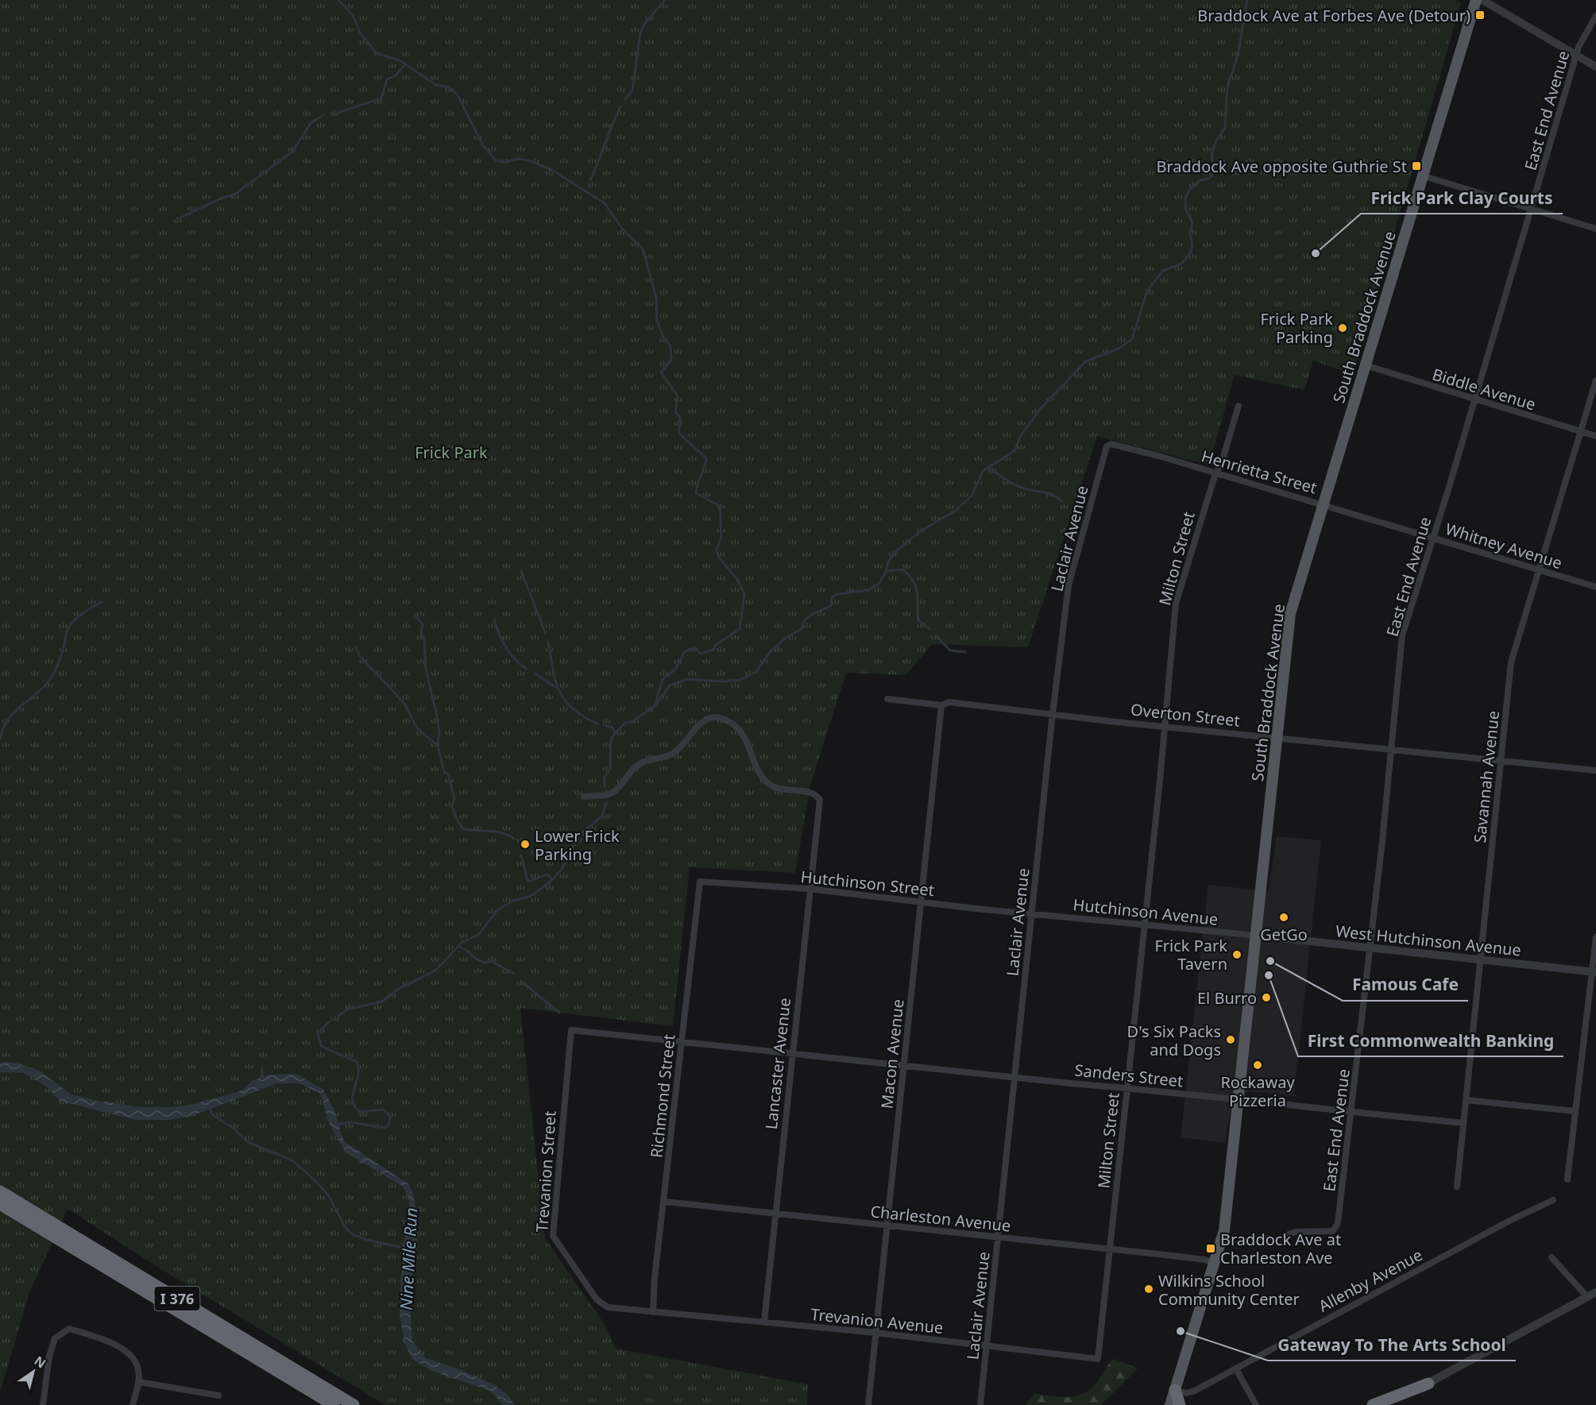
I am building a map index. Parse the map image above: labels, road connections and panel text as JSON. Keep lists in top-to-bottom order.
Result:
{
  "streets": {
    "highway": ["I 376"],
    "main road": ["South Braddock Avenue"],
    "street": [
      "East End Avenue",
      "Biddle Avenue",
      "Henrietta Street",
      "Laclair Avenue",
      "Whitney Avenue",
      "Milton Street",
      "Overton Street",
      "Savannah Avenue",
      "Hutchinson Street",
      "Hutchinson Avenue",
      "West Hutchinson Avenue",
      "Macon Avenue",
      "Lancaster Avenue",
      "Sanders Street",
      "Richmond Street",
      "Trevanion Street",
      "Charleston Avenue",
      "Allenby Avenue",
      "Trevanion Avenue"
    ]
  },
  "crossings": [
    ["East End Avenue", "Biddle Avenue"],
    ["East End Avenue", "Whitney Avenue"],
    ["East End Avenue", "Overton Street"],
    ["East End Avenue", "West Hutchinson Avenue"],
    ["East End Avenue", "Sanders Street"],
    ["South Braddock Avenue", "Biddle Avenue"],
    ["South Braddock Avenue", "Henrietta Street"],
    ["South Braddock Avenue", "Overton Street"],
    ["South Braddock Avenue", "Hutchinson Avenue"],
    ["South Braddock Avenue", "West Hutchinson Avenue"],
    ["South Braddock Avenue", "Sanders Street"],
    ["South Braddock Avenue", "Charleston Avenue"],
    ["South Braddock Avenue", "Allenby Avenue"],
    ["Biddle Avenue", "Savannah Avenue"],
    ["Henrietta Street", "Laclair Avenue"],
    ["Henrietta Street", "Whitney Avenue"],
    ["Henrietta Street", "Milton Street"],
    ["Laclair Avenue", "Overton Street"],
    ["Laclair Avenue", "Hutchinson Street"],
    ["Laclair Avenue", "Hutchinson Avenue"],
    ["Laclair Avenue", "Sanders Street"],
    ["Laclair Avenue", "Charleston Avenue"],
    ["Laclair Avenue", "Trevanion Avenue"],
    ["Whitney Avenue", "Savannah Avenue"],
    ["Milton Street", "Overton Street"],
    ["Milton Street", "Hutchinson Avenue"],
    ["Milton Street", "Sanders Street"],
    ["Milton Street", "Charleston Avenue"],
    ["Milton Street", "Trevanion Avenue"],
    ["Overton Street", "Savannah Avenue"],
    ["Overton Street", "Macon Avenue"],
    ["Savannah Avenue", "West Hutchinson Avenue"],
    ["Savannah Avenue", "Sanders Street"],
    ["Hutchinson Street", "Hutchinson Avenue"],
    ["Hutchinson Street", "Macon Avenue"],
    ["Hutchinson Street", "Lancaster Avenue"],
    ["Hutchinson Street", "Richmond Street"],
    ["Hutchinson Avenue", "West Hutchinson Avenue"],
    ["Macon Avenue", "Sanders Street"],
    ["Macon Avenue", "Charleston Avenue"],
    ["Macon Avenue", "Trevanion Avenue"],
    ["Lancaster Avenue", "Sanders Street"],
    ["Lancaster Avenue", "Charleston Avenue"],
    ["Lancaster Avenue", "Trevanion Avenue"],
    ["Sanders Street", "Richmond Street"],
    ["Sanders Street", "Trevanion Street"],
    ["Richmond Street", "Trevanion Street"],
    ["Richmond Street", "Charleston Avenue"],
    ["Richmond Street", "Trevanion Avenue"],
    ["Trevanion Street", "Trevanion Avenue"]
  ],
  "water": ["Nine Mile Run"],
  "parks": ["Frick Park"],
  "places": {
    "transit": ["Braddock Ave at Forbes Ave (Detour)", "Braddock Ave opposite Guthrie St", "Braddock Ave at Charleston Ave"],
    "other": [
      "Frick Park Clay Courts",
      "Frick Park Parking",
      "Lower Frick Parking",
      "GetGo",
      "Frick Park Tavern",
      "Famous Cafe",
      "First Commonwealth Banking",
      "El Burro",
      "D's Six Packs and Dogs",
      "Rockaway Pizzeria",
      "Wilkins School Community Center",
      "Gateway To The Arts School"
    ]
  },
  "north": "top right"
}
